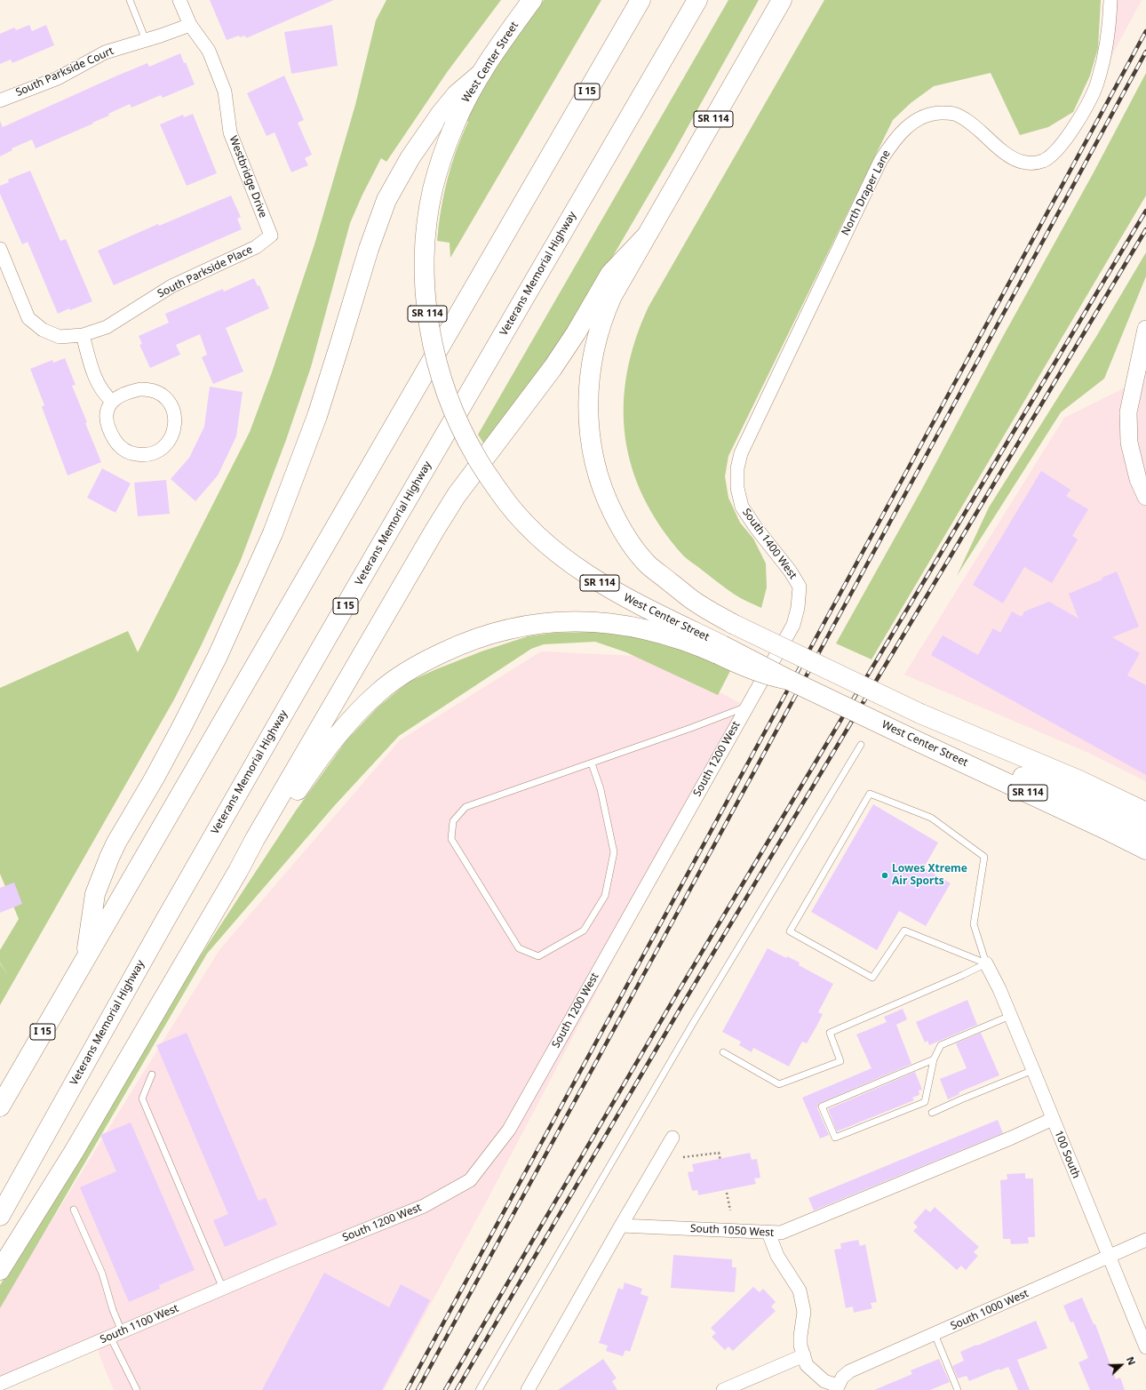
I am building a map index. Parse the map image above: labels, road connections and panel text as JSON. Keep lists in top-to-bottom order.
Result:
{
  "streets": {
    "main road": [
      "West Center Street",
      "I 15",
      "SR 114",
      "Veterans Memorial Highway"
    ],
    "street": [
      "South Parkside Court",
      "Westbridge Drive",
      "North Draper Lane",
      "South Parkside Place",
      "South 1400 West",
      "South 1200 West",
      "100 South",
      "South 1050 West",
      "South 1000 West",
      "South 1100 West"
    ]
  },
  "crossings": [
    ["South Parkside Court", "Westbridge Drive"],
    ["Westbridge Drive", "South Parkside Place"],
    ["North Draper Lane", "South 1400 West"],
    ["South 1400 West", "South 1200 West"],
    ["South 1200 West", "South 1100 West"],
    ["100 South", "South 1050 West"],
    ["100 South", "South 1000 West"]
  ],
  "places": ["Lowes Xtreme Air Sports"],
  "north": "top right"
}
